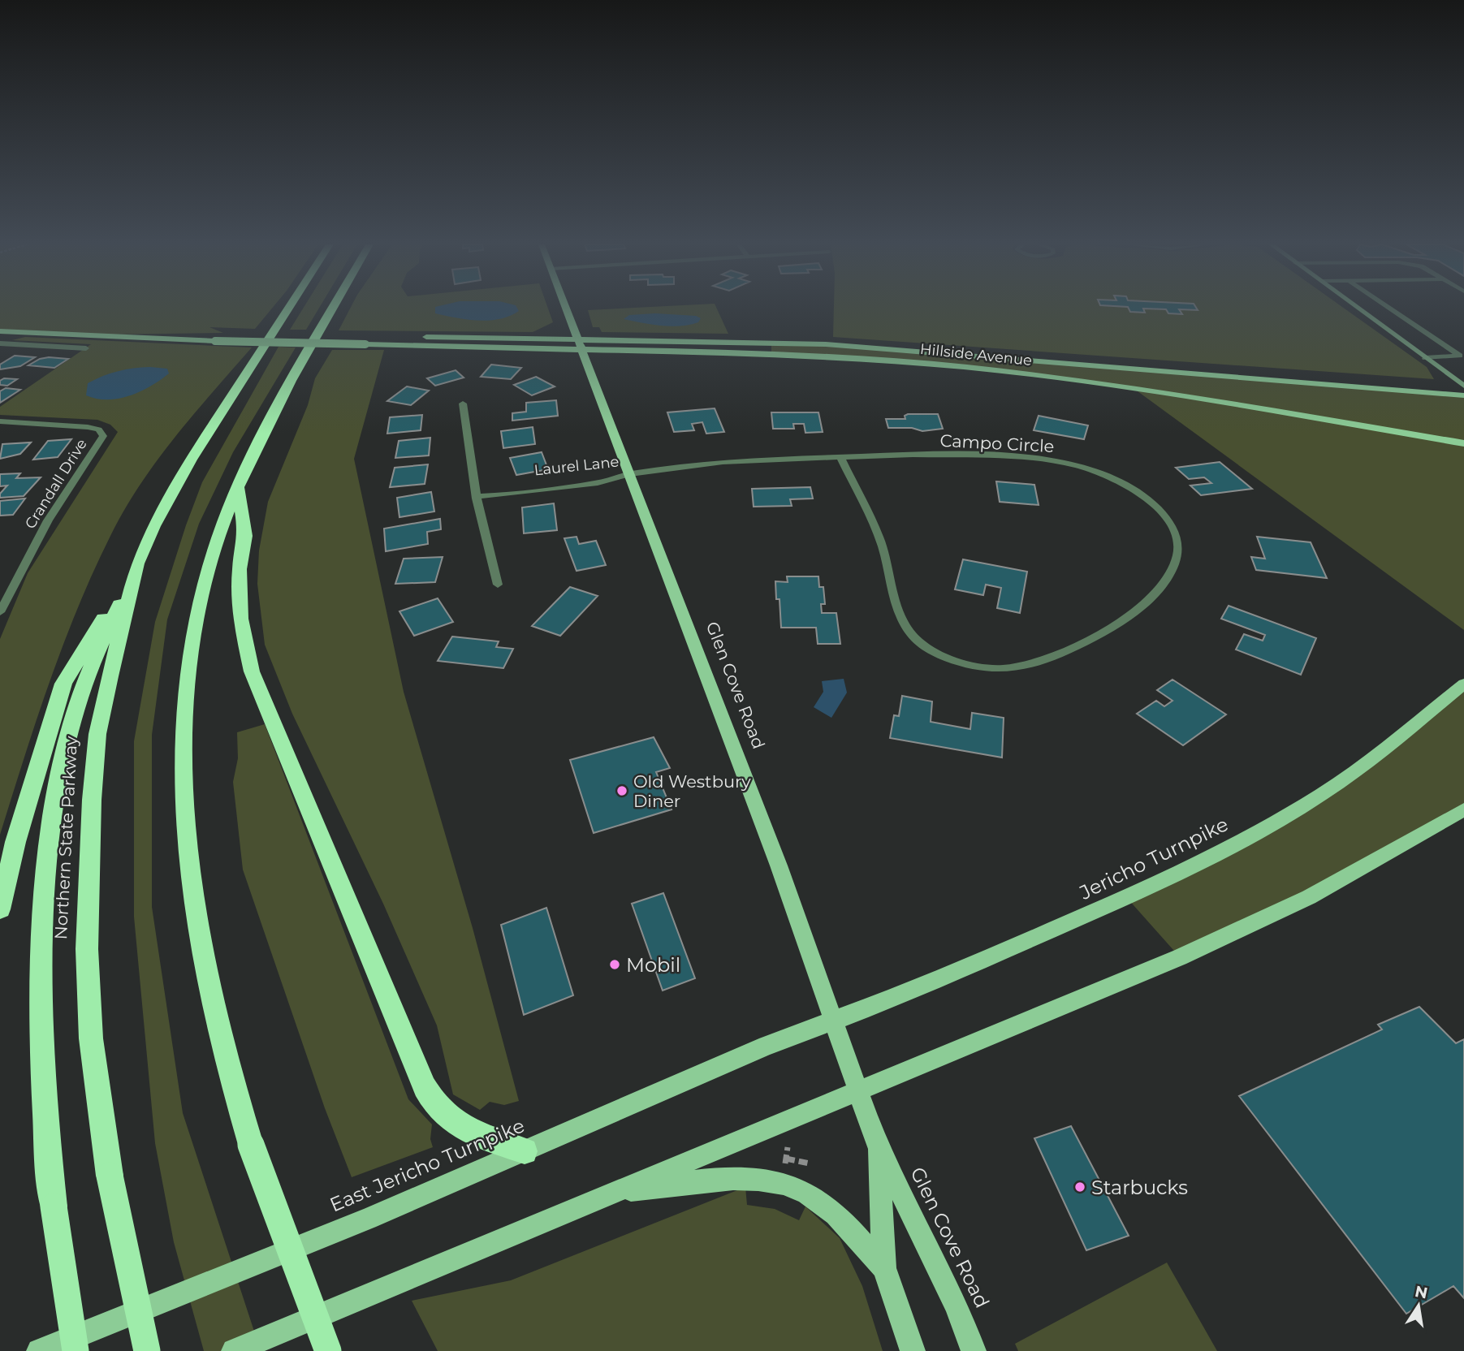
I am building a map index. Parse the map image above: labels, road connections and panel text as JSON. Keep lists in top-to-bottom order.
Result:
{
  "streets": {
    "highway": ["Northern State Parkway"],
    "main road": [
      "Hillside Avenue",
      "Glen Cove Road",
      "Jericho Turnpike",
      "East Jericho Turnpike"
    ],
    "street": ["Campo Circle", "Laurel Lane", "Crandall Drive"]
  },
  "crossings": [
    ["Hillside Avenue", "Glen Cove Road"],
    ["Campo Circle", "Laurel Lane"],
    ["Campo Circle", "Glen Cove Road"],
    ["Laurel Lane", "Glen Cove Road"],
    ["Glen Cove Road", "Jericho Turnpike"],
    ["Glen Cove Road", "East Jericho Turnpike"],
    ["Jericho Turnpike", "East Jericho Turnpike"]
  ],
  "places": ["Old Westbury Diner", "Mobil", "Starbucks"],
  "north": "top"
}
